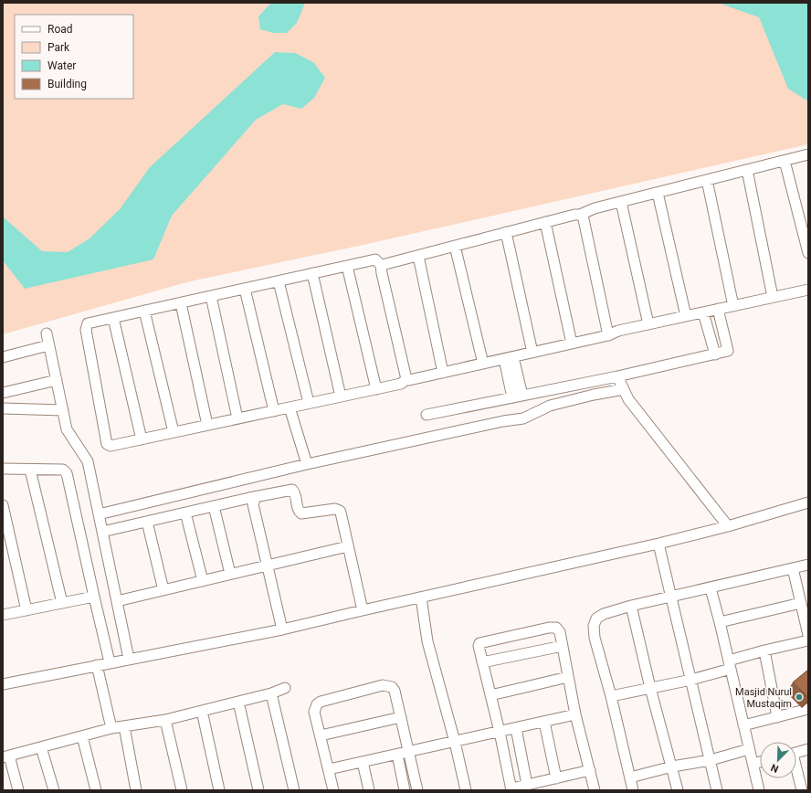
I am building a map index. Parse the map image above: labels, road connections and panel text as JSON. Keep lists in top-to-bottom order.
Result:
{
  "places": ["Masjid Nurul Mustaqim"],
  "legend": [
    "Road",
    "Park",
    "Water",
    "Building"
  ],
  "north": "bottom left"
}
